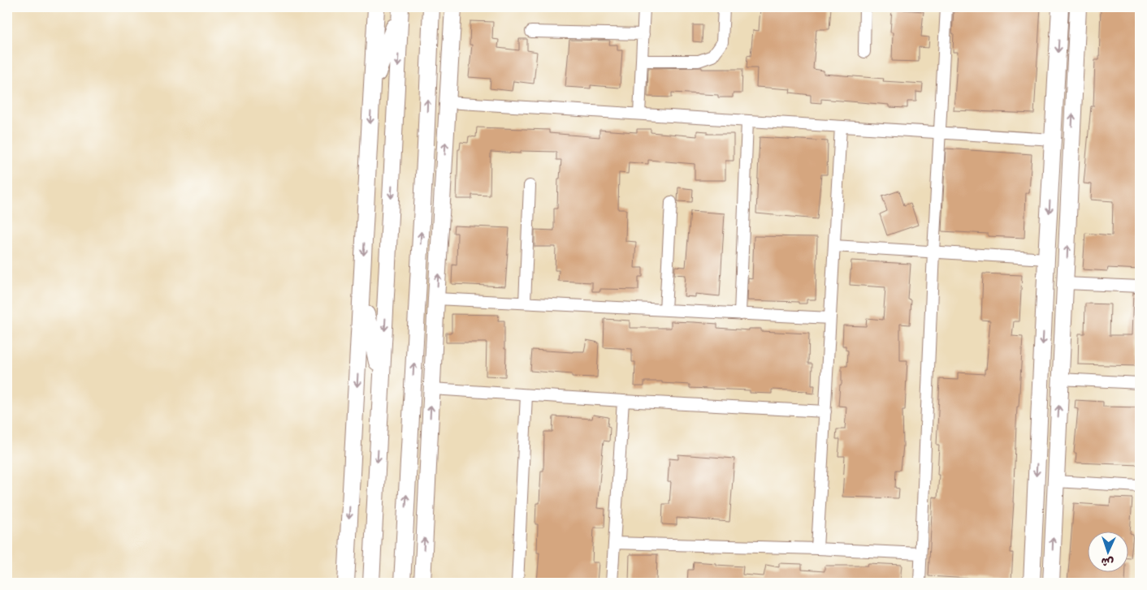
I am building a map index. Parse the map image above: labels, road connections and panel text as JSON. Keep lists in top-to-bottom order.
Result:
{
  "north": "bottom"
}
